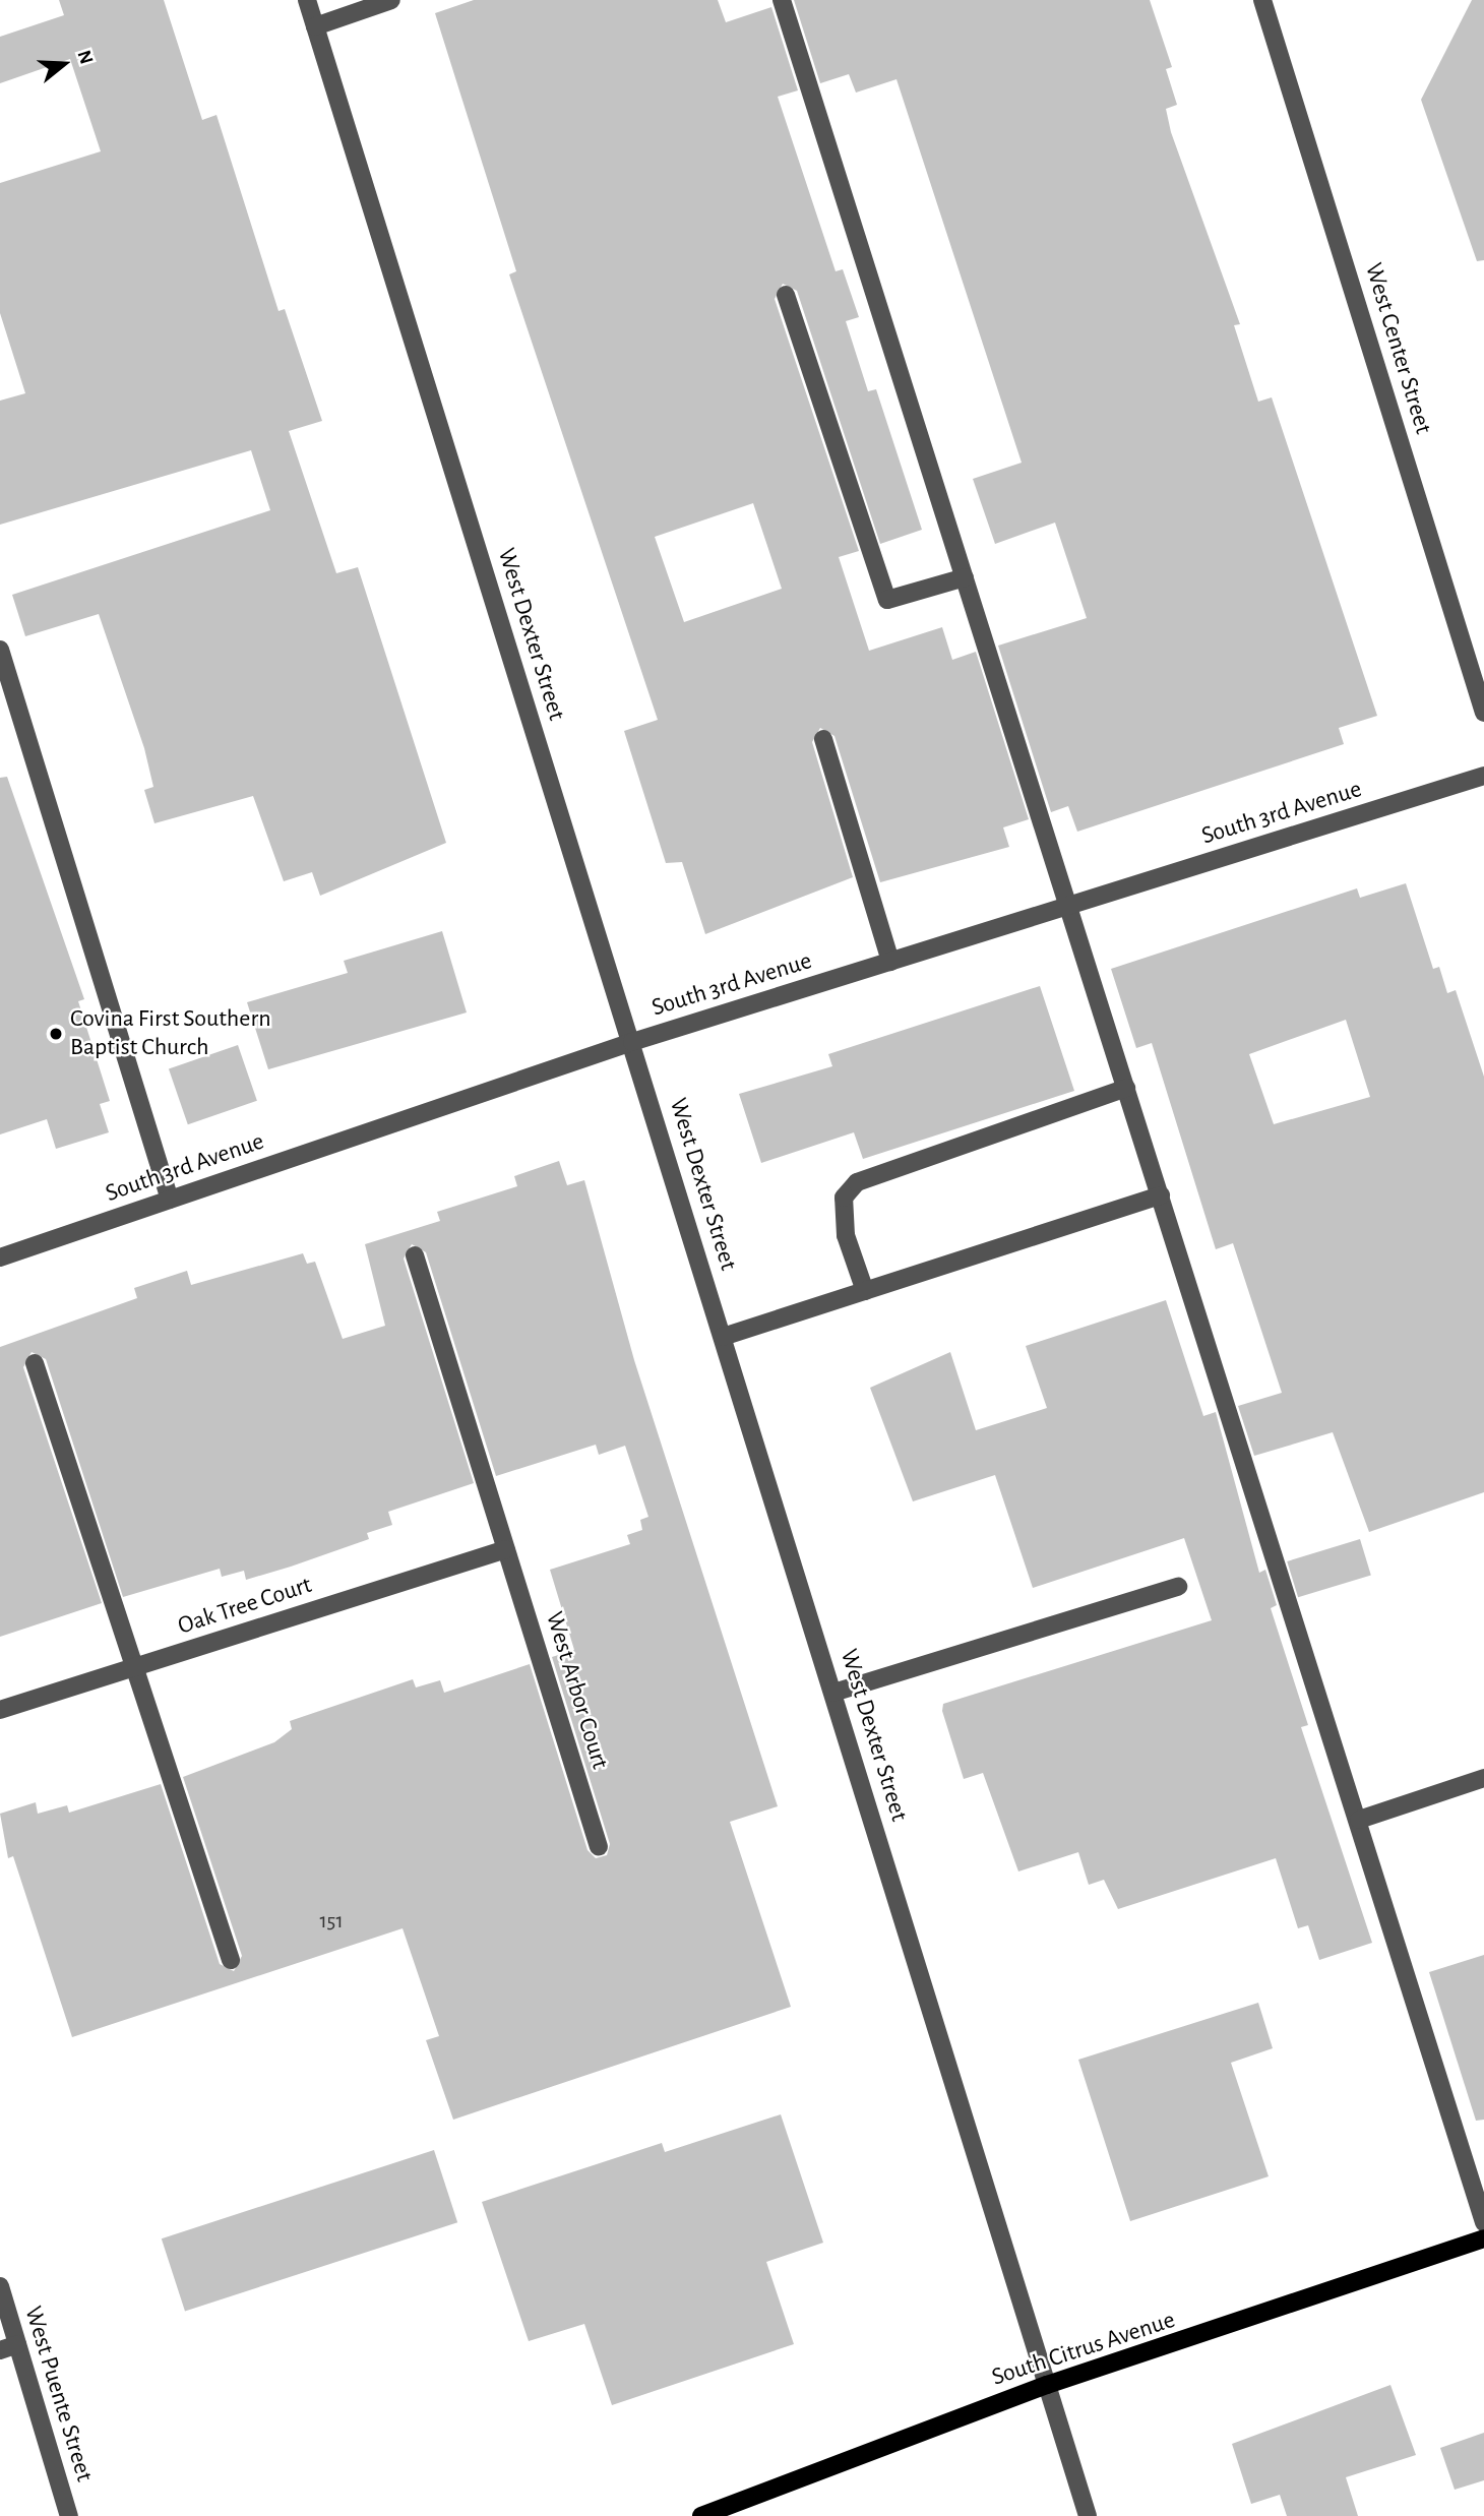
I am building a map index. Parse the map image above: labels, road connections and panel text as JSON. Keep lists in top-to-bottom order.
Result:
{
  "streets": {
    "main road": ["South Citrus Avenue"],
    "street": [
      "West Center Street",
      "West Dexter Street",
      "South 3rd Avenue",
      "Oak Tree Court",
      "West Arbor Court",
      "West Puente Street"
    ]
  },
  "crossings": [
    ["West Dexter Street", "South 3rd Avenue"],
    ["West Dexter Street", "South Citrus Avenue"],
    ["Oak Tree Court", "West Arbor Court"]
  ],
  "places": ["Covina First Southern Baptist Church"],
  "house_numbers": ["151"],
  "north": "right"
}
